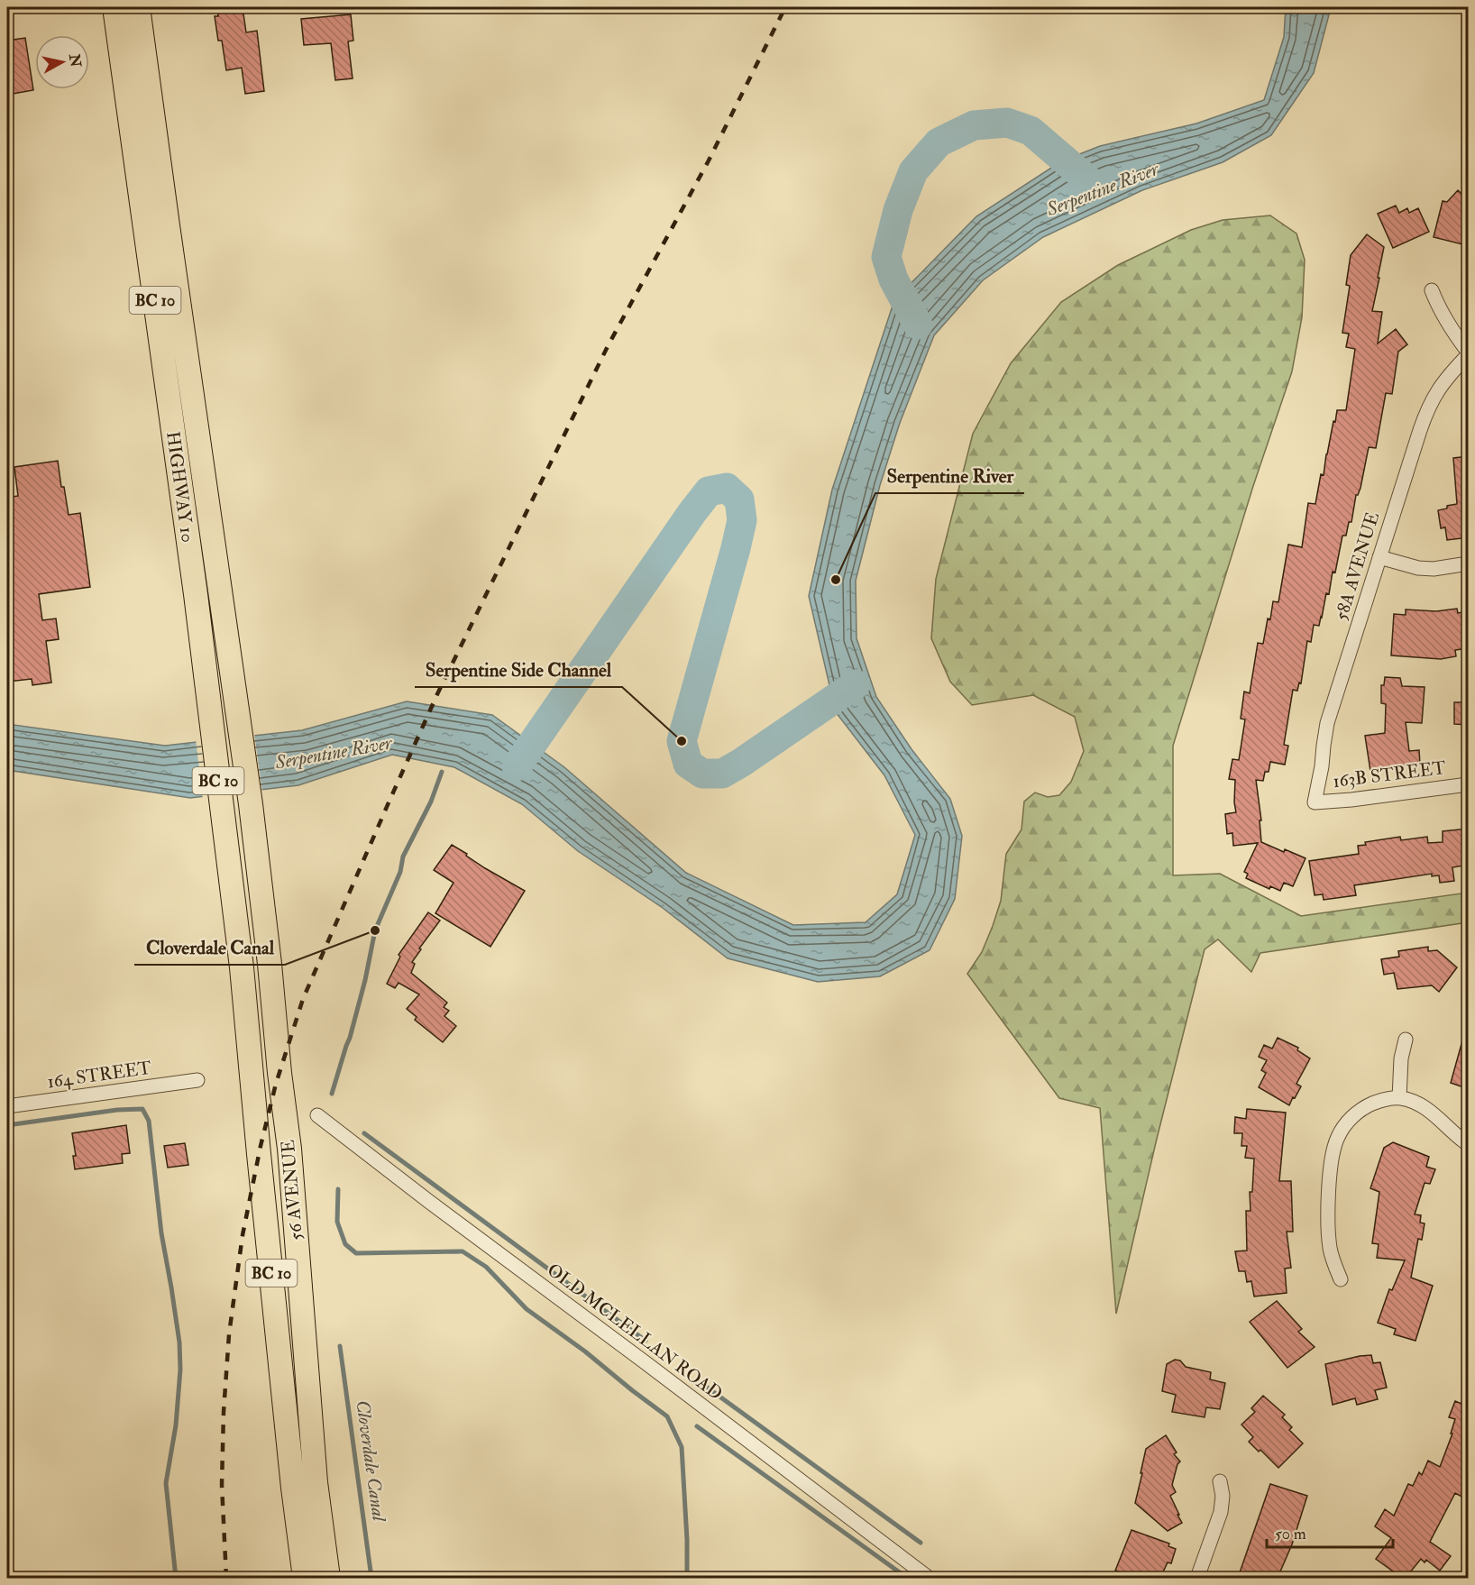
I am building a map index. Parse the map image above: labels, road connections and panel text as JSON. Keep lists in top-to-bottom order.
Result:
{
  "streets": {
    "highway": ["BC 10", "HIGHWAY 10", "56 AVENUE"],
    "street": [
      "58A AVENUE",
      "163B STREET",
      "164 STREET",
      "OLD MCLELLAN ROAD"
    ]
  },
  "crossings": [
    ["HIGHWAY 10", "56 AVENUE"],
    ["58A AVENUE", "163B STREET"]
  ],
  "water": ["Serpentine River", "Cloverdale Canal"],
  "places": ["Serpentine River", "Serpentine Side Channel", "Cloverdale Canal"],
  "scale_bar": "50 m",
  "north": "right"
}
